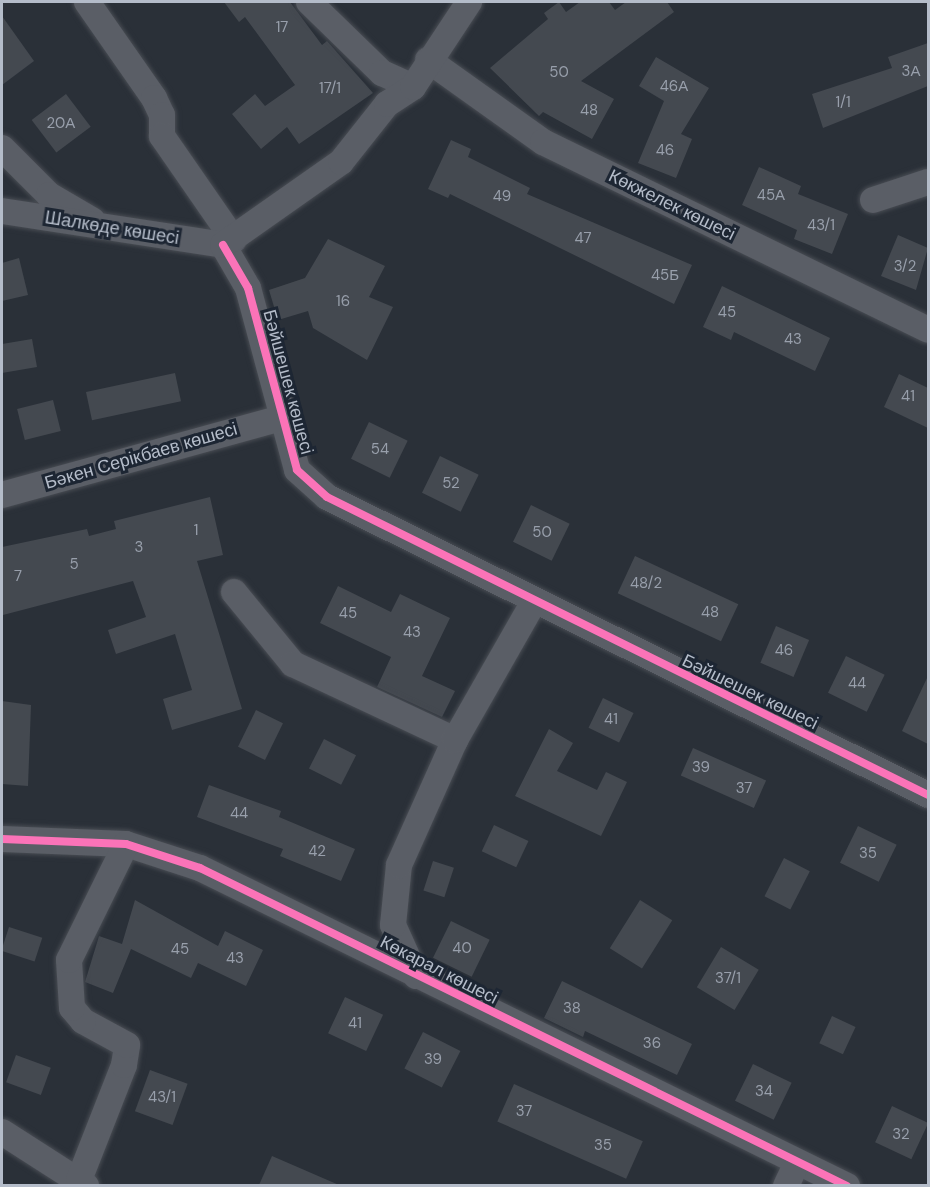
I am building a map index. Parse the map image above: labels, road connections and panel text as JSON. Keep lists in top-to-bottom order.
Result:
{
  "streets": {
    "street": [
      "Көкжелек көшесі",
      "Шалкөде көшесі",
      "Бәйшешек көшесі",
      "Бәкен Серікбаев көшесі",
      "Көкарал көшесі"
    ]
  },
  "crossings": [
    ["Шалкөде көшесі", "Бәйшешек көшесі"],
    ["Бәйшешек көшесі", "Бәкен Серікбаев көшесі"]
  ],
  "house_numbers": [
    "17",
    "3А",
    "50",
    "46А",
    "17/1",
    "1/1",
    "48",
    "20А",
    "46",
    "45А",
    "49",
    "43/1",
    "47",
    "3/2",
    "45Б",
    "16",
    "45",
    "43",
    "41",
    "54",
    "52",
    "1",
    "50",
    "3",
    "5",
    "7",
    "48/2",
    "48",
    "45",
    "43",
    "46",
    "44",
    "41",
    "39",
    "37",
    "44",
    "42",
    "35",
    "40",
    "45",
    "43",
    "37/1",
    "38",
    "41",
    "36",
    "39",
    "34",
    "43/1",
    "37",
    "32",
    "35"
  ]
}
